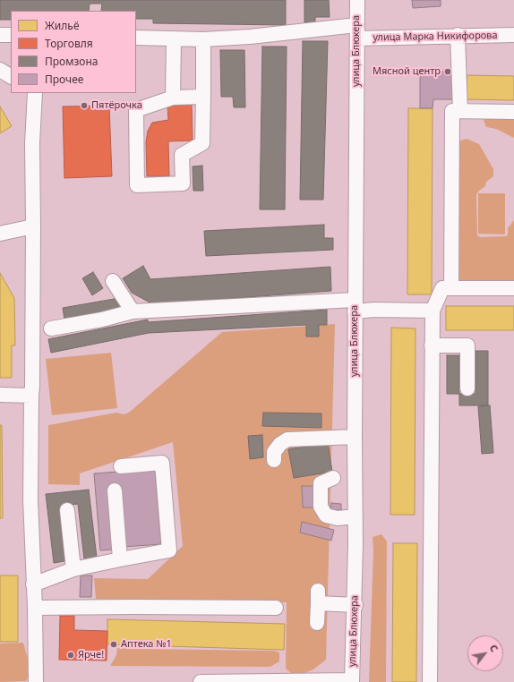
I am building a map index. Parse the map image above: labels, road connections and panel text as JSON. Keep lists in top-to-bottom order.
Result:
{
  "streets": {
    "street": ["улица Марка Никифорова", "улица Блюхера"]
  },
  "crossings": [
    ["улица Марка Никифорова", "улица Блюхера"]
  ],
  "places": [
    "Мясной центр",
    "Пятёрочка",
    "Аптека №1",
    "Ярче!"
  ],
  "legend": [
    "Жильё",
    "Торговля",
    "Промзона",
    "Прочее"
  ],
  "north": "top right"
}
